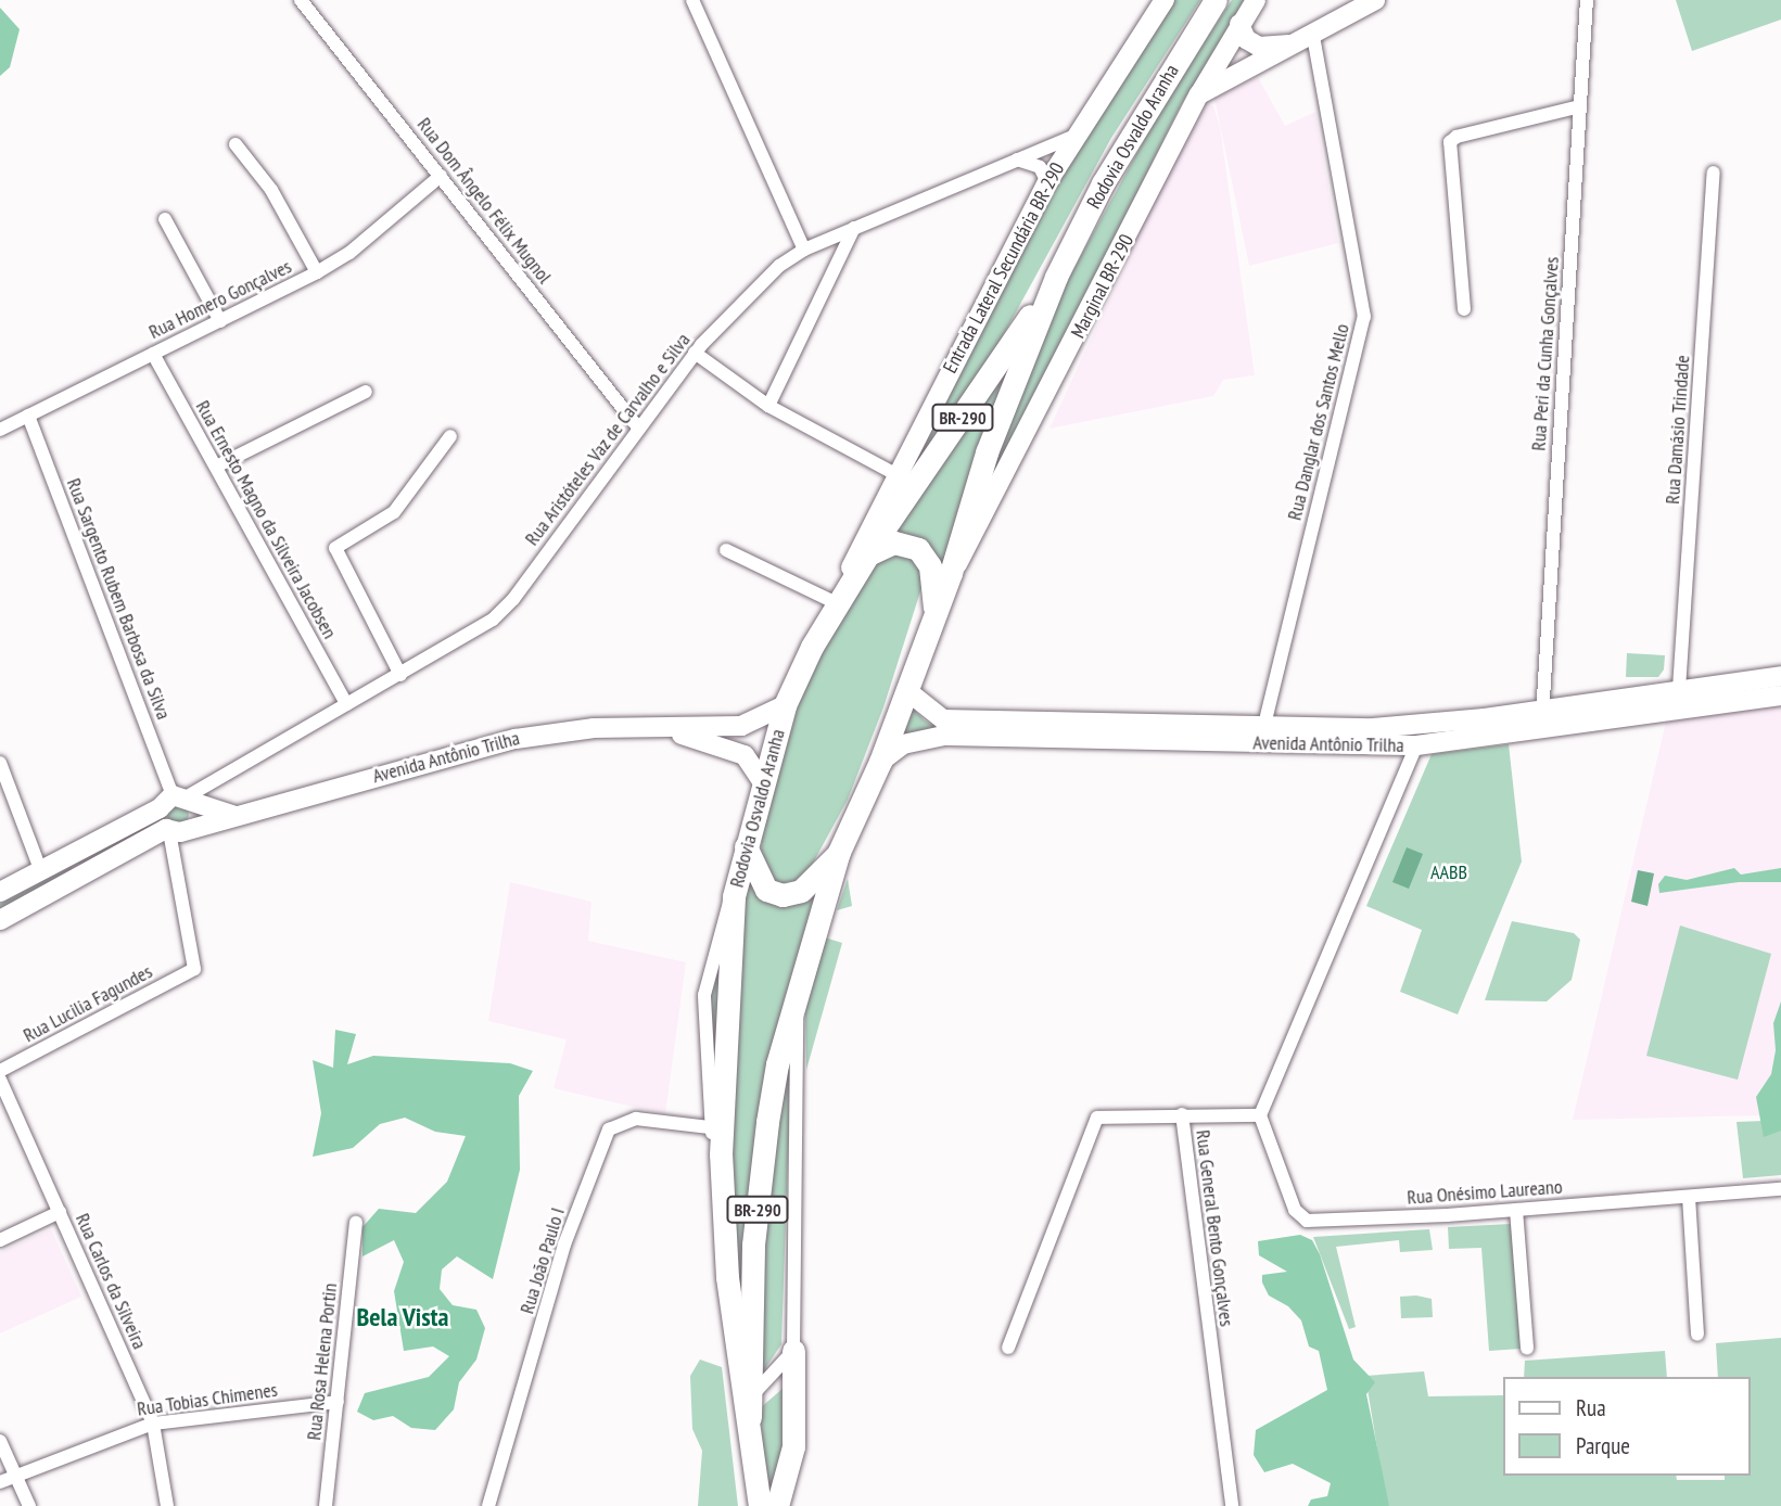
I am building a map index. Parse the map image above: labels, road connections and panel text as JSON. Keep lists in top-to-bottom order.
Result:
{
  "streets": {
    "highway": ["Rodovia Osvaldo Aranha", "BR-290"],
    "main road": ["Entrada Lateral Secundária BR-290", "Marginal BR-290", "Avenida Antônio Trilha"],
    "street": [
      "Rua Dom Ângelo Félix Mugnol",
      "Rua Homero Gonçalves",
      "Rua Peri da Cunha Gonçalves",
      "Rua Danglar dos Santos Mello",
      "Rua Damásio Trindade",
      "Rua Aristóteles Vaz de Carvalho e Silva",
      "Rua Ernesto Magno da Silveira Jacobsen",
      "Rua Sargento Rubem Barbosa da Silva",
      "Rua Lucilia Fagundes",
      "Rua Onésimo Laureano",
      "Rua General Bento Gonçalves",
      "Rua João Paulo I",
      "Rua Carlos da Silveira",
      "Rua Rosa Helena Portin",
      "Rua Tobias Chimenes"
    ]
  },
  "crossings": [
    ["Rodovia Osvaldo Aranha", "Entrada Lateral Secundária BR-290"],
    ["Rodovia Osvaldo Aranha", "Marginal BR-290"],
    ["Rodovia Osvaldo Aranha", "BR-290"],
    ["Rodovia Osvaldo Aranha", "Avenida Antônio Trilha"],
    ["Rua Dom Ângelo Félix Mugnol", "Rua Homero Gonçalves"],
    ["Rua Dom Ângelo Félix Mugnol", "Rua Aristóteles Vaz de Carvalho e Silva"],
    ["Entrada Lateral Secundária BR-290", "Rua Aristóteles Vaz de Carvalho e Silva"],
    ["Rua Homero Gonçalves", "Rua Ernesto Magno da Silveira Jacobsen"],
    ["Rua Homero Gonçalves", "Rua Sargento Rubem Barbosa da Silva"],
    ["Rua Peri da Cunha Gonçalves", "Avenida Antônio Trilha"],
    ["Rua Danglar dos Santos Mello", "Avenida Antônio Trilha"],
    ["Rua Damásio Trindade", "Avenida Antônio Trilha"],
    ["Rua Aristóteles Vaz de Carvalho e Silva", "Rua Ernesto Magno da Silveira Jacobsen"],
    ["Rua Aristóteles Vaz de Carvalho e Silva", "Rua Sargento Rubem Barbosa da Silva"],
    ["Avenida Antônio Trilha", "Rua Lucilia Fagundes"],
    ["Rua Onésimo Laureano", "Rua General Bento Gonçalves"],
    ["Rua Carlos da Silveira", "Rua Tobias Chimenes"],
    ["Rua Rosa Helena Portin", "Rua Tobias Chimenes"]
  ],
  "districts": ["Bela Vista"],
  "parks": ["AABB"],
  "legend": ["Rua", "Parque"]
}
